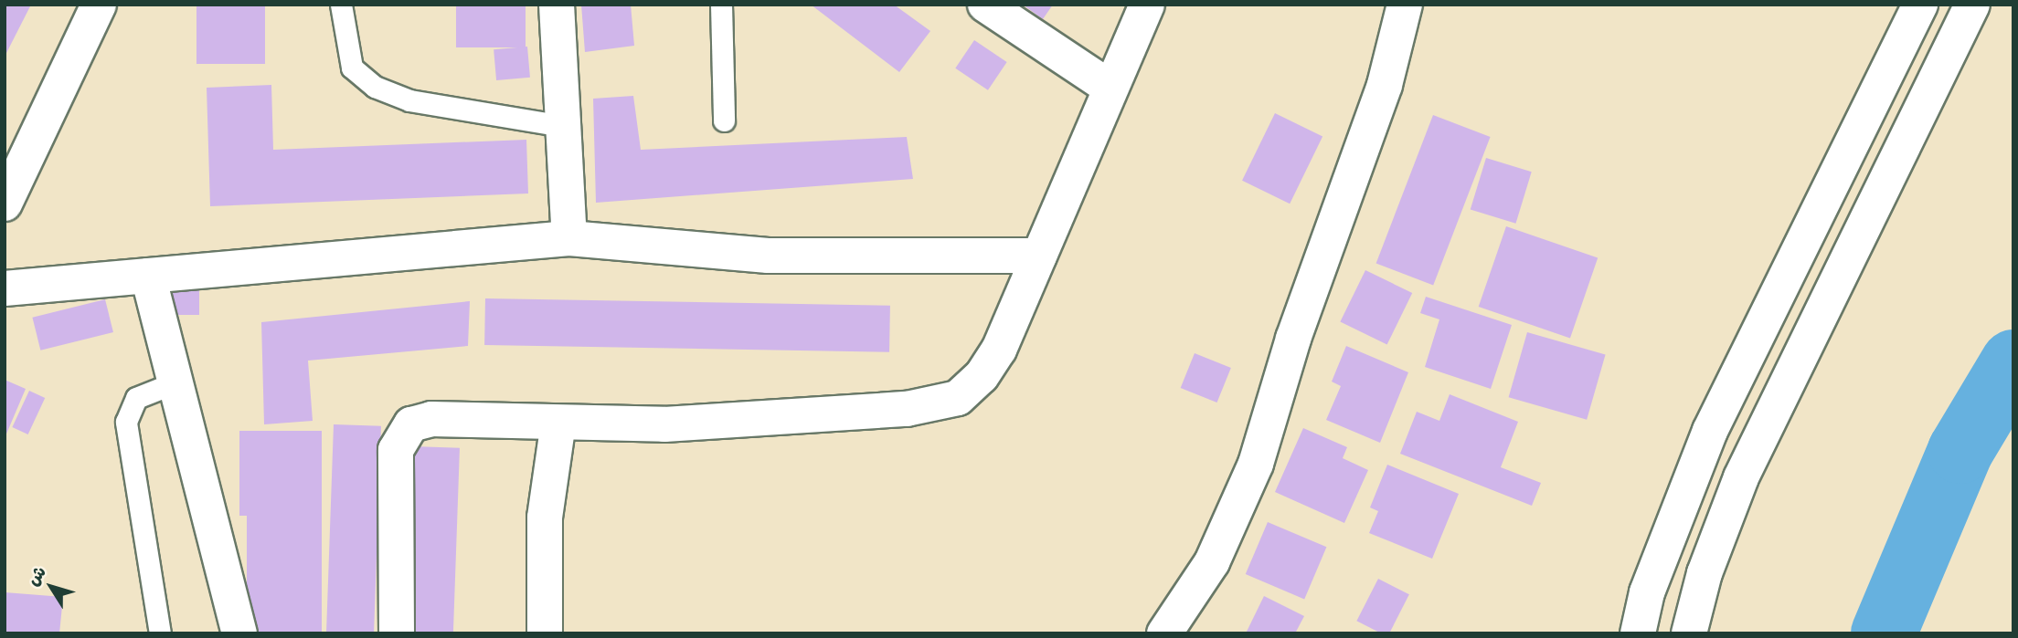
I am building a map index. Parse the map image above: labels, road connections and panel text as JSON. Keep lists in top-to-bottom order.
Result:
{
  "north": "top left"
}
